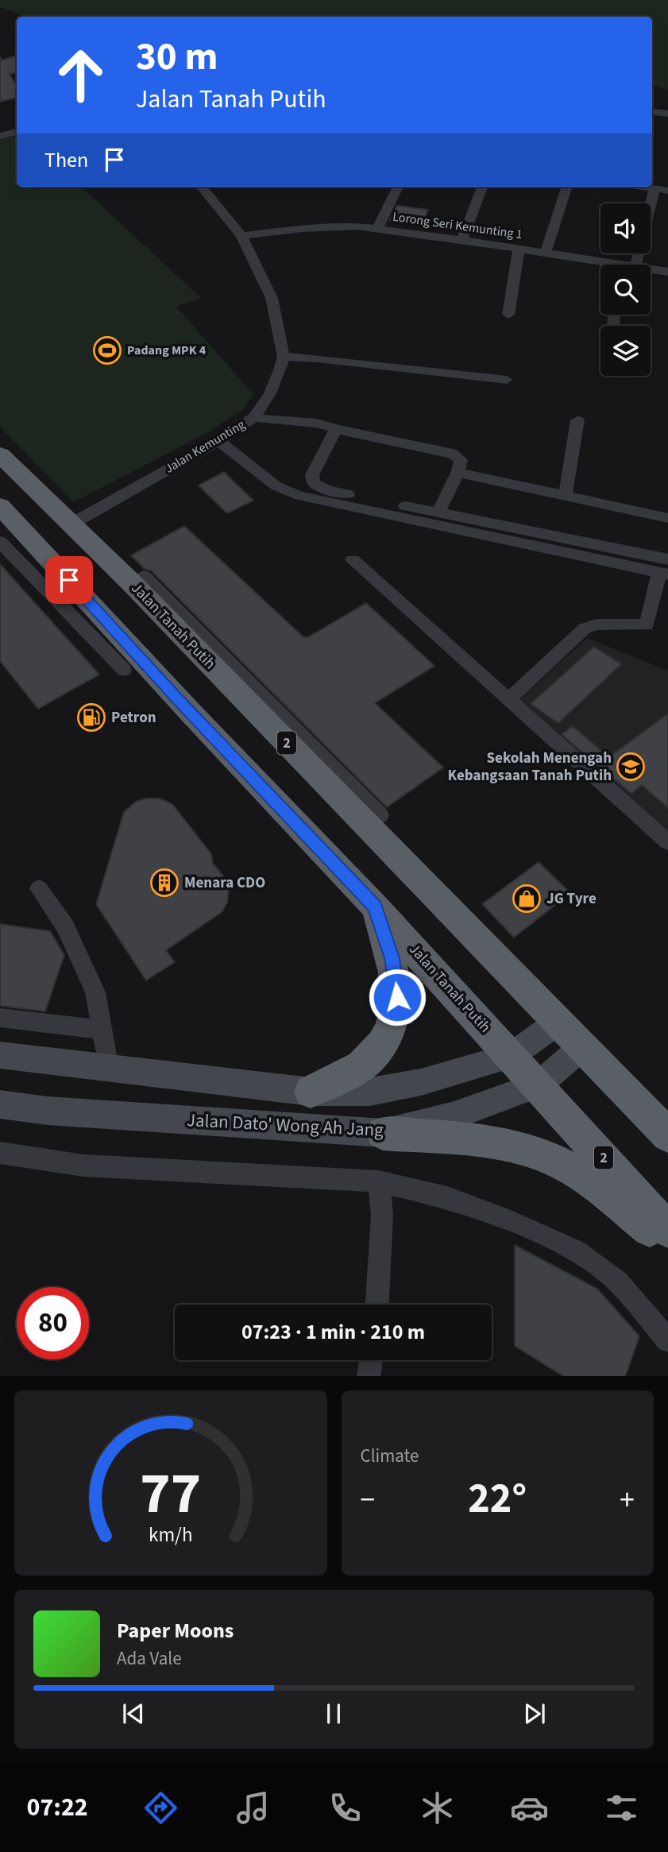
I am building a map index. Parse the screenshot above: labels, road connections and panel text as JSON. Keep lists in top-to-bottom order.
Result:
{
  "streets": {
    "highway": ["Jalan Tanah Putih", "2"],
    "main road": ["Jalan Dato' Wong Ah Jang"],
    "street": ["Lorong Seri Kemunting 1", "Jalan Kemunting"]
  },
  "crossings": [
    ["Lorong Seri Kemunting 1", "Jalan Kemunting"],
    ["Jalan Kemunting", "Jalan Tanah Putih"],
    ["Jalan Tanah Putih", "Jalan Dato' Wong Ah Jang"]
  ],
  "places": {
    "sports": ["Padang MPK 4"],
    "fuel station": ["Petron"],
    "school or university": ["Sekolah Menengah Kebangsaan Tanah Putih"],
    "building": ["Menara CDO"],
    "shop": ["JG Tyre"]
  },
  "page": {
    "turn": ["30 m", "Jalan Tanah Putih"],
    "then": "Then",
    "limit": "80",
    "trip": "07:23 · 1 min · 210 m",
    "tile": "Climate",
    "heat": ["−", "22°", "+"],
    "song": ["Paper Moons", "Ada Vale"],
    "tabs": "07:22",
    "gauge": ["77", "km/h"]
  }
}
